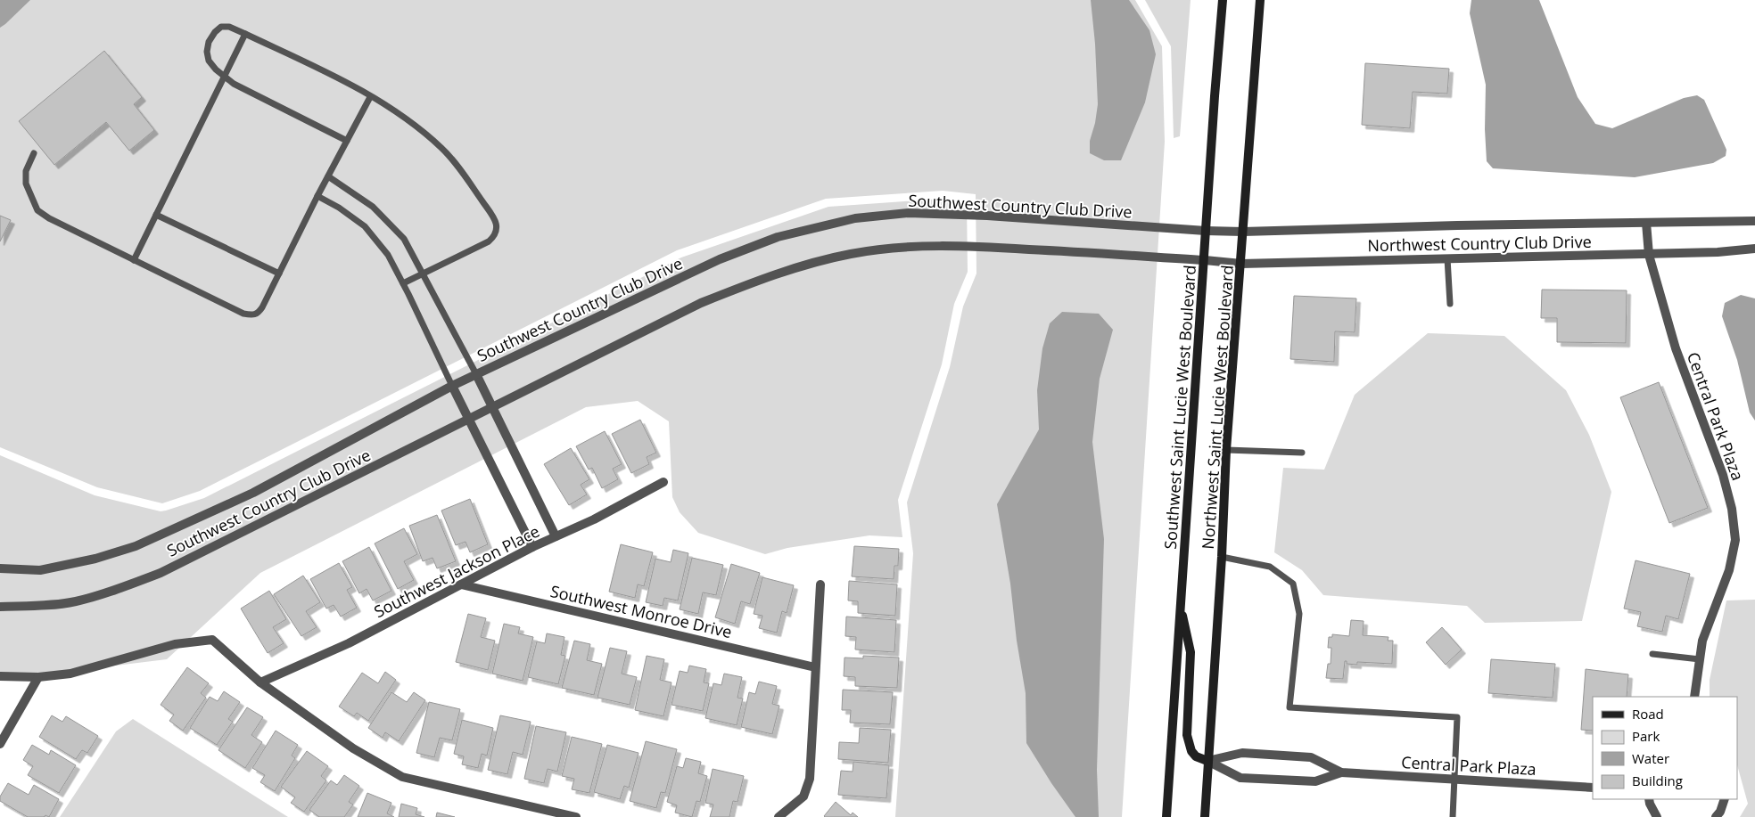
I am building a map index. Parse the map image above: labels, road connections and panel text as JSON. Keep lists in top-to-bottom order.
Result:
{
  "streets": {
    "main road": ["Southwest Saint Lucie West Boulevard", "Northwest Saint Lucie West Boulevard"],
    "street": [
      "Southwest Country Club Drive",
      "Northwest Country Club Drive",
      "Central Park Plaza",
      "Southwest Jackson Place",
      "Southwest Monroe Drive"
    ]
  },
  "crossings": [
    ["Southwest Country Club Drive", "Northwest Country Club Drive"],
    ["Southwest Country Club Drive", "Southwest Saint Lucie West Boulevard"],
    ["Northwest Country Club Drive", "Southwest Saint Lucie West Boulevard"],
    ["Northwest Country Club Drive", "Northwest Saint Lucie West Boulevard"],
    ["Northwest Country Club Drive", "Central Park Plaza"],
    ["Northwest Saint Lucie West Boulevard", "Central Park Plaza"],
    ["Southwest Jackson Place", "Southwest Monroe Drive"]
  ],
  "legend": [
    "Road",
    "Park",
    "Water",
    "Building"
  ]
}
